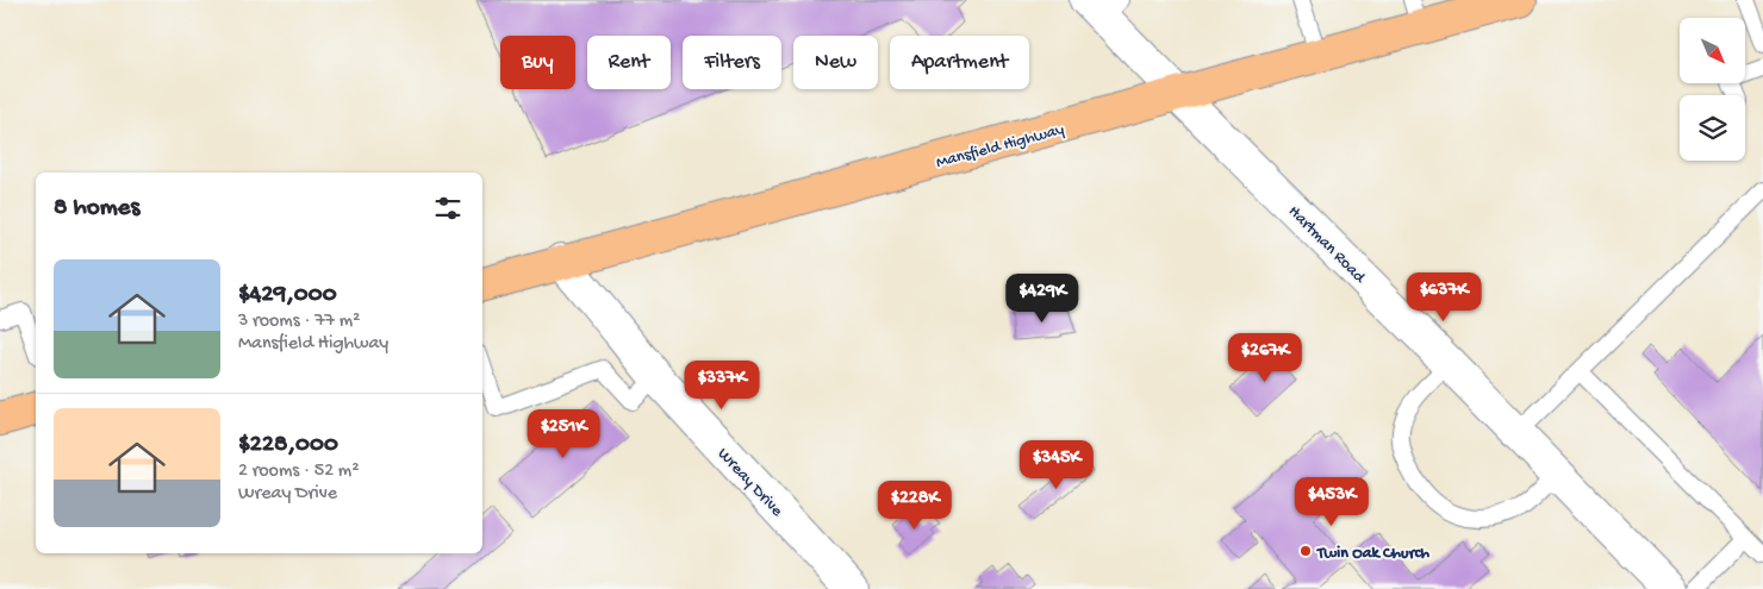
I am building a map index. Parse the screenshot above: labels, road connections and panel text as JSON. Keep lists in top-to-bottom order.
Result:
{
  "streets": {
    "main road": ["Mansfield Highway"],
    "street": ["Hartman Road", "Wreay Drive"]
  },
  "crossings": [
    ["Mansfield Highway", "Hartman Road"],
    ["Mansfield Highway", "Wreay Drive"]
  ],
  "places": ["Twin Oak Church"],
  "north": "bottom right",
  "page": {
    "chip": [
      "Buy",
      "Rent",
      "Filters",
      "New",
      "Apartment"
    ],
    "heading": "8 homes",
    "list": [
      {
        "name": "$429,000",
        "note": "3 rooms · 77 m² · Mansfield Highway"
      },
      {
        "name": "$228,000",
        "note": "2 rooms · 52 m² · Wreay Drive"
      }
    ],
    "price": [
      "$637K",
      "$429K",
      "$267K",
      "$337K",
      "$251K",
      "$345K",
      "$453K",
      "$228K"
    ]
  }
}
